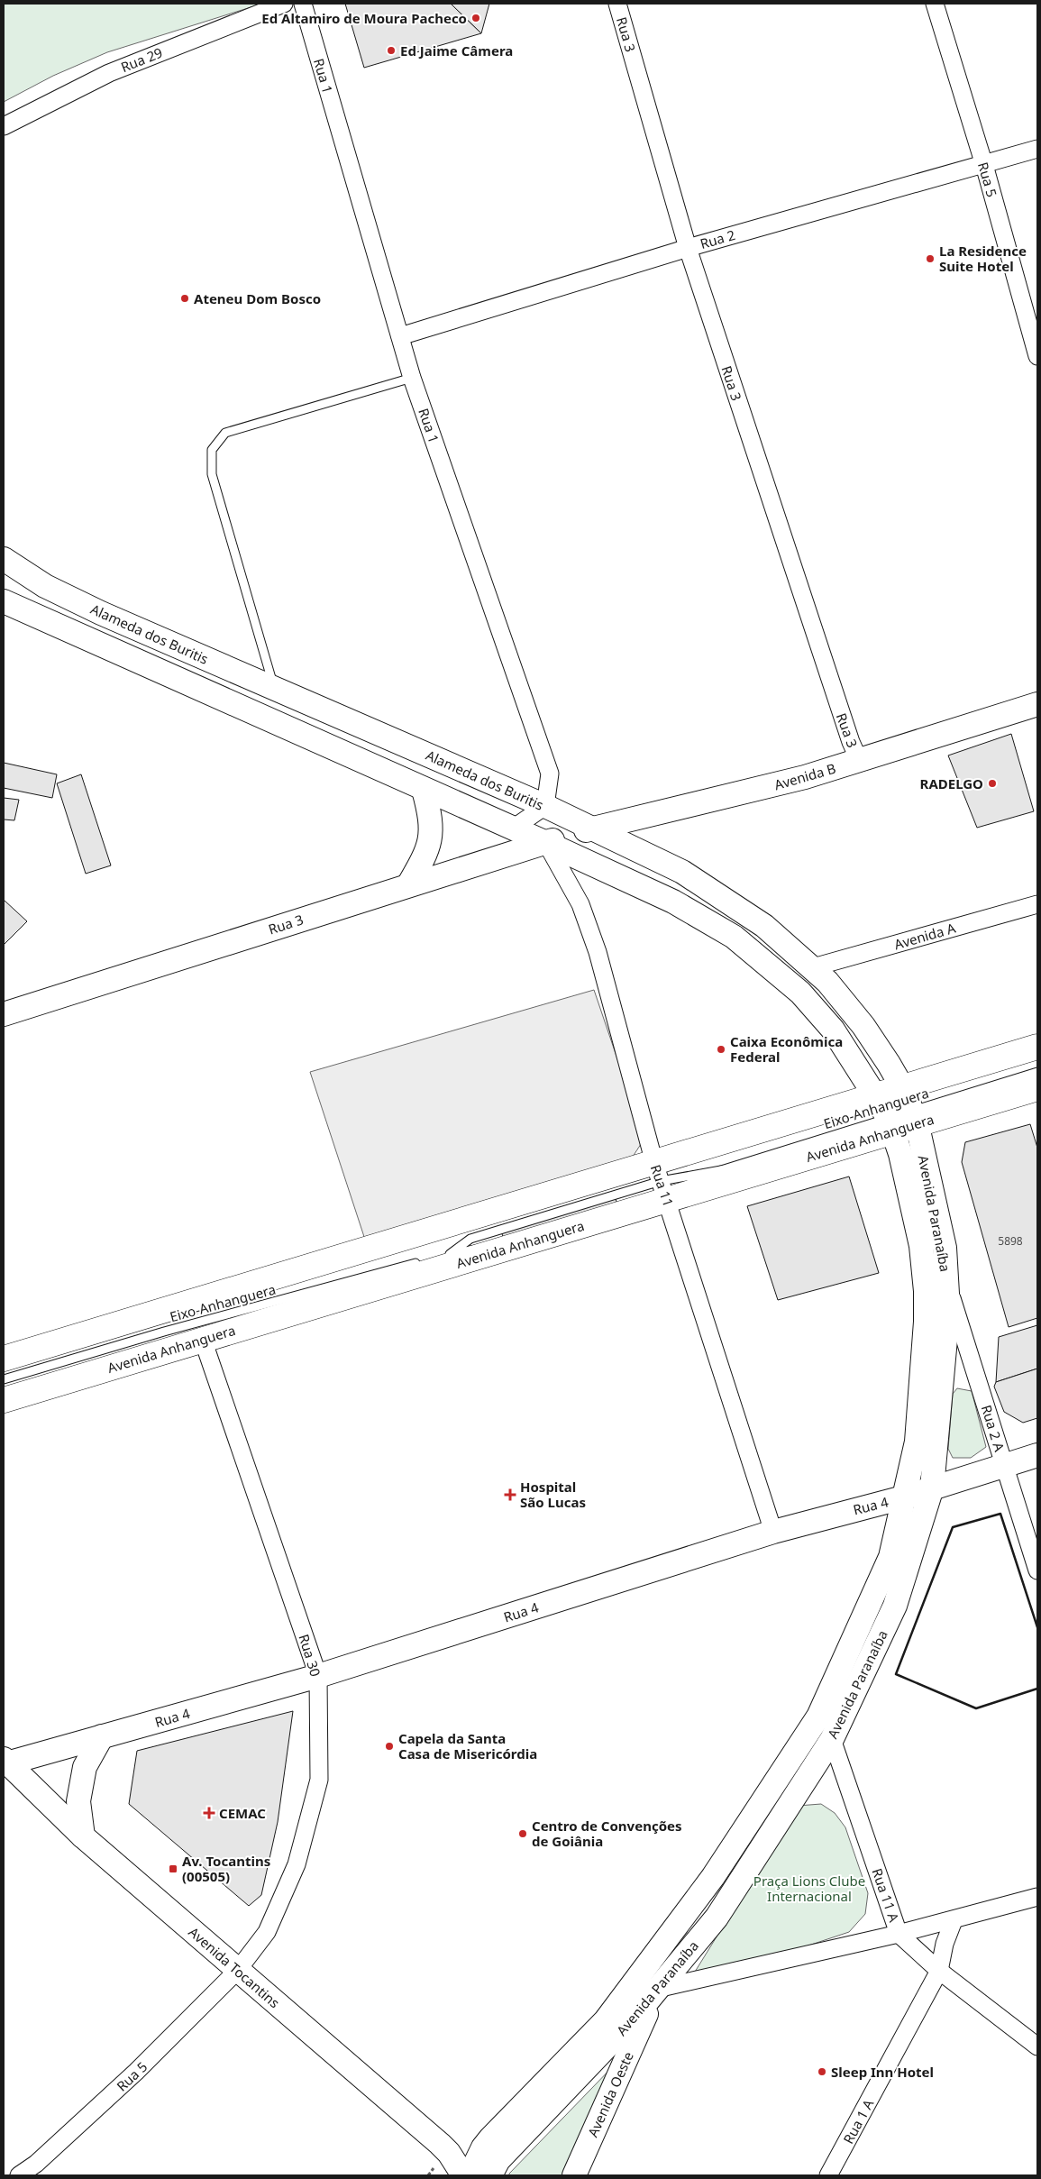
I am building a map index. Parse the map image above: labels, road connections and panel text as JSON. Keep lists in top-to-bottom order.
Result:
{
  "streets": {
    "main road": [
      "Rua 3",
      "Alameda dos Buritis",
      "Avenida B",
      "Avenida Anhanguera",
      "Avenida Paranaíba",
      "Rua 4",
      "Avenida Tocantins",
      "Avenida Oeste"
    ],
    "street": [
      "Rua 29",
      "Rua 1",
      "Rua 5",
      "Rua 2",
      "Avenida A",
      "Rua 11",
      "Rua 2 A",
      "Rua 30",
      "Rua 11 A",
      "Rua 1 A"
    ],
    "lane": ["Eixo-Anhanguera"]
  },
  "crossings": [
    ["Rua 3", "Rua 2"],
    ["Rua 3", "Avenida B"],
    ["Rua 3", "Rua 11"],
    ["Rua 1", "Rua 2"],
    ["Rua 1", "Alameda dos Buritis"],
    ["Rua 5", "Rua 2"],
    ["Rua 5", "Rua 30"],
    ["Rua 5", "Avenida Tocantins"],
    ["Alameda dos Buritis", "Avenida B"],
    ["Alameda dos Buritis", "Avenida A"],
    ["Alameda dos Buritis", "Avenida Anhanguera"],
    ["Alameda dos Buritis", "Avenida Paranaíba"],
    ["Eixo-Anhanguera", "Avenida Anhanguera"],
    ["Eixo-Anhanguera", "Rua 11"],
    ["Eixo-Anhanguera", "Avenida Paranaíba"],
    ["Avenida Anhanguera", "Rua 11"],
    ["Avenida Anhanguera", "Avenida Paranaíba"],
    ["Avenida Anhanguera", "Rua 30"],
    ["Rua 11", "Rua 4"],
    ["Avenida Paranaíba", "Rua 2 A"],
    ["Avenida Paranaíba", "Rua 4"],
    ["Avenida Paranaíba", "Rua 11 A"],
    ["Avenida Paranaíba", "Avenida Oeste"],
    ["Rua 2 A", "Rua 4"],
    ["Rua 4", "Rua 30"],
    ["Rua 4", "Avenida Tocantins"],
    ["Rua 30", "Avenida Tocantins"],
    ["Rua 11 A", "Rua 1 A"]
  ],
  "parks": ["Praça Lions Clube Internacional"],
  "places": {
    "other": [
      "Ed Altamiro de Moura Pacheco",
      "Ed Jaime Câmera",
      "La Residence Suite Hotel",
      "Ateneu Dom Bosco",
      "RADELGO",
      "Caixa Econômica Federal",
      "Capela da Santa Casa de Misericórdia",
      "Centro de Convenções de Goiânia",
      "Sleep Inn Hotel"
    ],
    "health": ["Hospital São Lucas", "CEMAC"],
    "transit": ["Av. Tocantins (00505)"]
  },
  "house_numbers": ["5898"]
}
